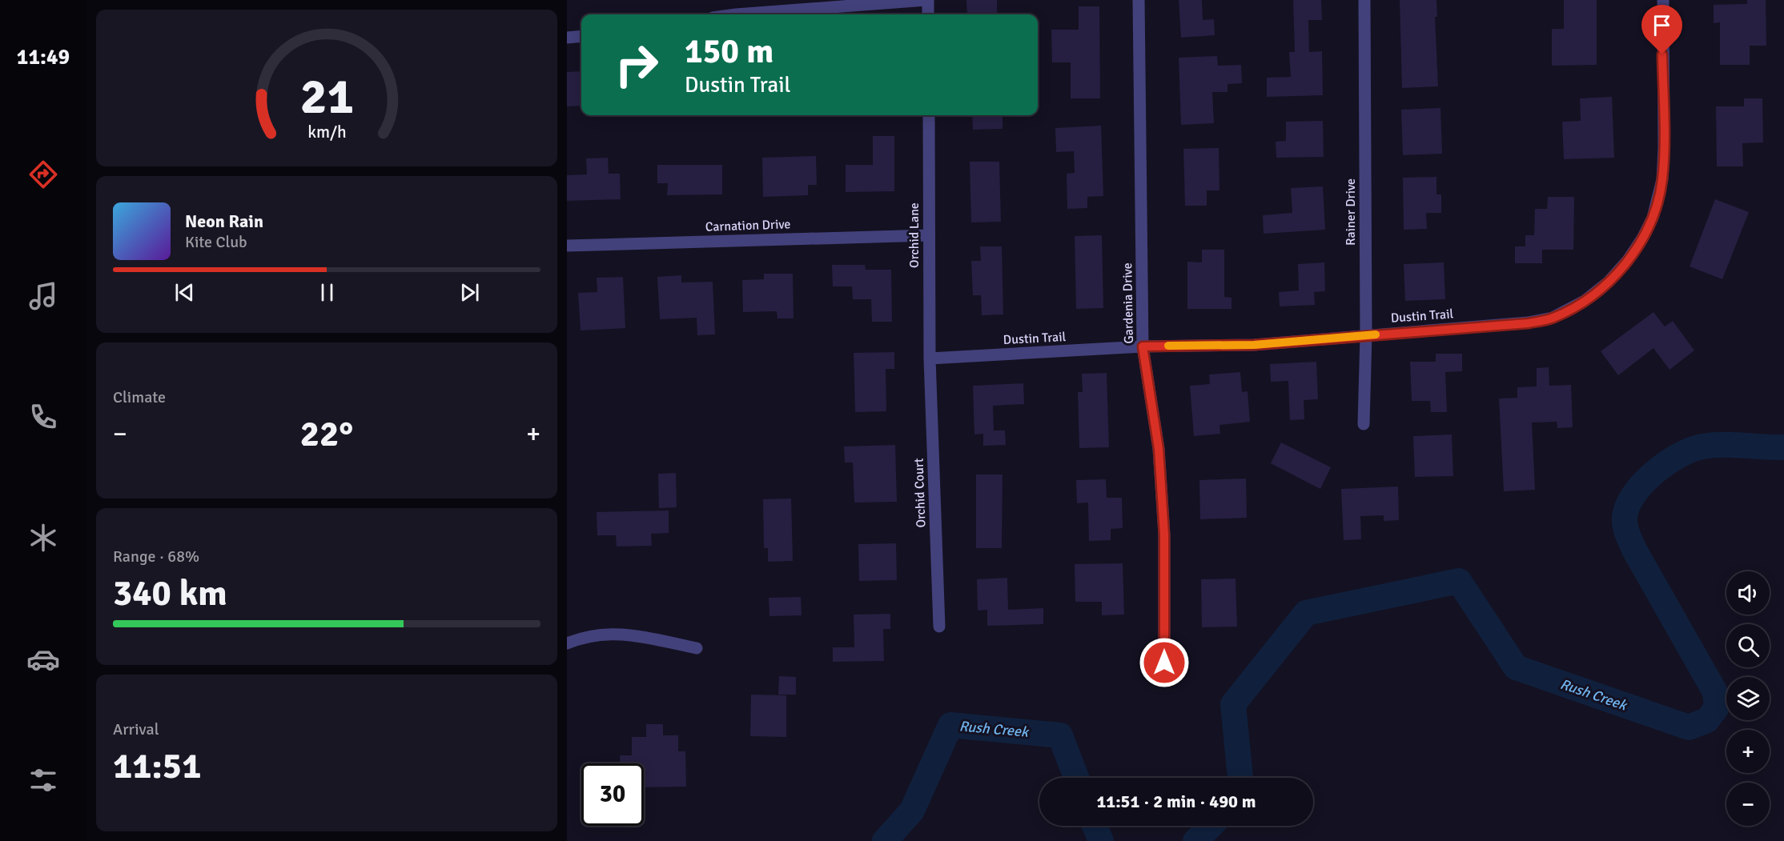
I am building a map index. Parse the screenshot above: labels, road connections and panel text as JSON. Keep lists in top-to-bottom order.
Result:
{
  "streets": {
    "street": [
      "Rainer Drive",
      "Carnation Drive",
      "Orchid Lane",
      "Gardenia Drive",
      "Dustin Trail",
      "Orchid Court"
    ]
  },
  "crossings": [
    ["Rainer Drive", "Dustin Trail"],
    ["Carnation Drive", "Orchid Lane"],
    ["Orchid Lane", "Dustin Trail"],
    ["Orchid Lane", "Orchid Court"],
    ["Gardenia Drive", "Dustin Trail"],
    ["Dustin Trail", "Orchid Court"]
  ],
  "water": ["Rush Creek"],
  "page": {
    "tabs": "11:49",
    "turn": ["150 m", "Dustin Trail"],
    "song": ["Neon Rain", "Kite Club"],
    "tile": [
      "Climate",
      ["Range · 68%", "340 km"],
      ["Arrival", "11:51"]
    ],
    "heat": ["−", "22°", "+"],
    "map_buttons": ["+", "−"],
    "limit": "30",
    "trip": "11:51 · 2 min · 490 m",
    "gauge": ["21", "km/h"]
  }
}
